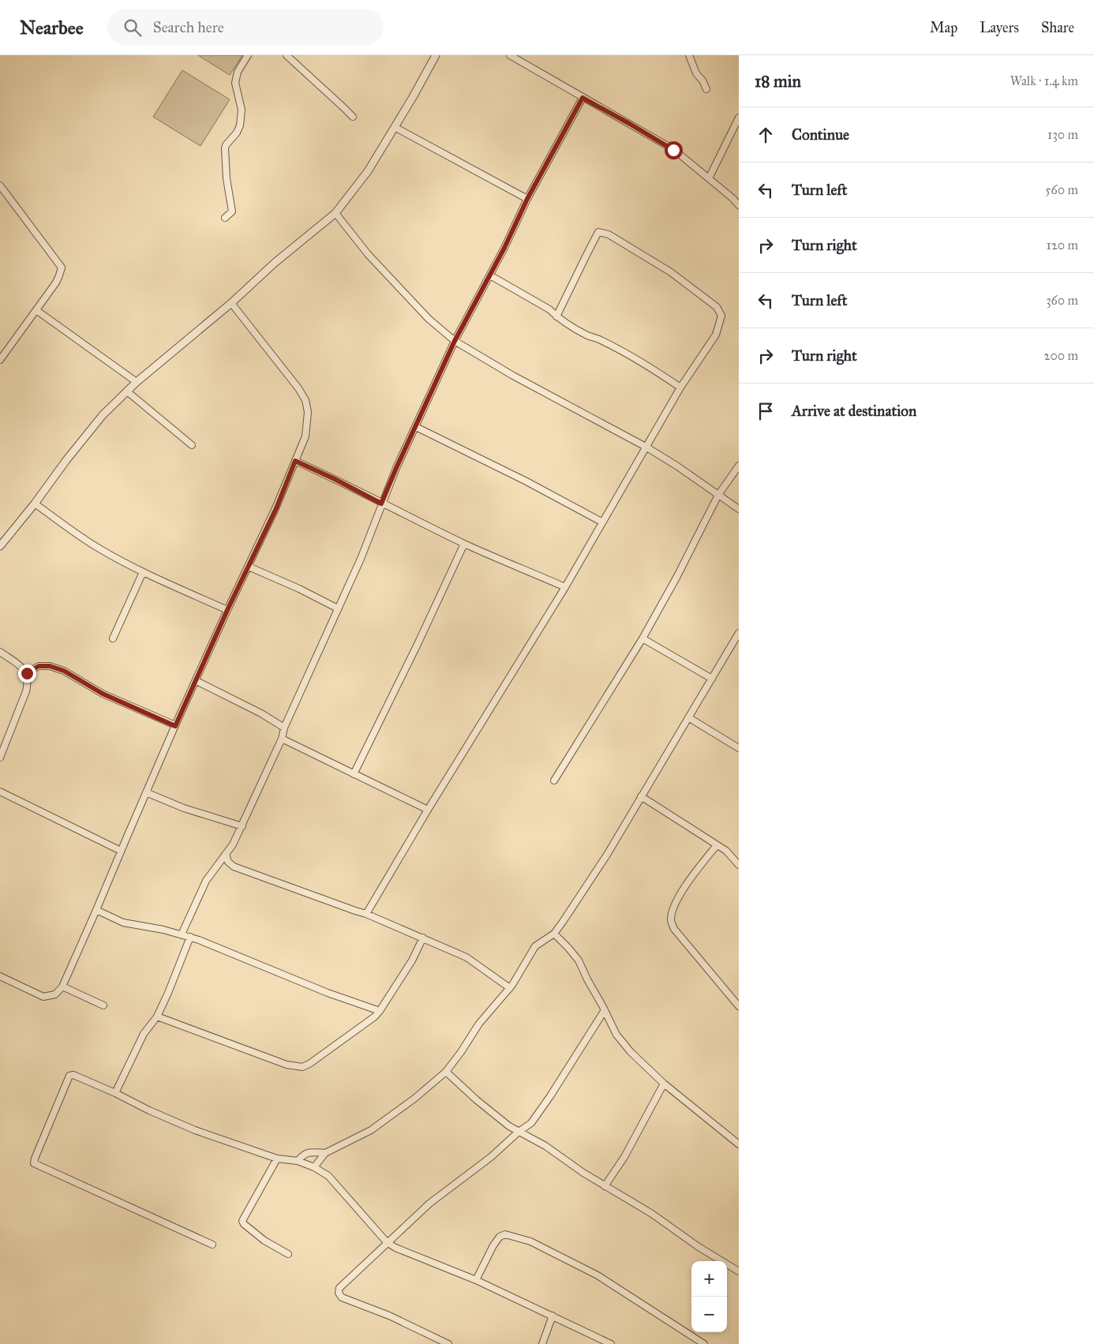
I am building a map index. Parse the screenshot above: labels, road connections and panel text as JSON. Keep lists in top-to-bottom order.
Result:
{
  "page": {
    "header": "Nearbee",
    "search": "Search here",
    "nav": ["Map", "Layers", "Share"],
    "heading": ["18 min", "Walk · 1.4 km"],
    "list": [
      ["Continue", "130 m"],
      ["Turn left", "560 m"],
      ["Turn right", "120 m"],
      ["Turn left", "360 m"],
      ["Turn right", "200 m"],
      "Arrive at destination"
    ],
    "map_buttons": ["+", "−"]
  }
}
